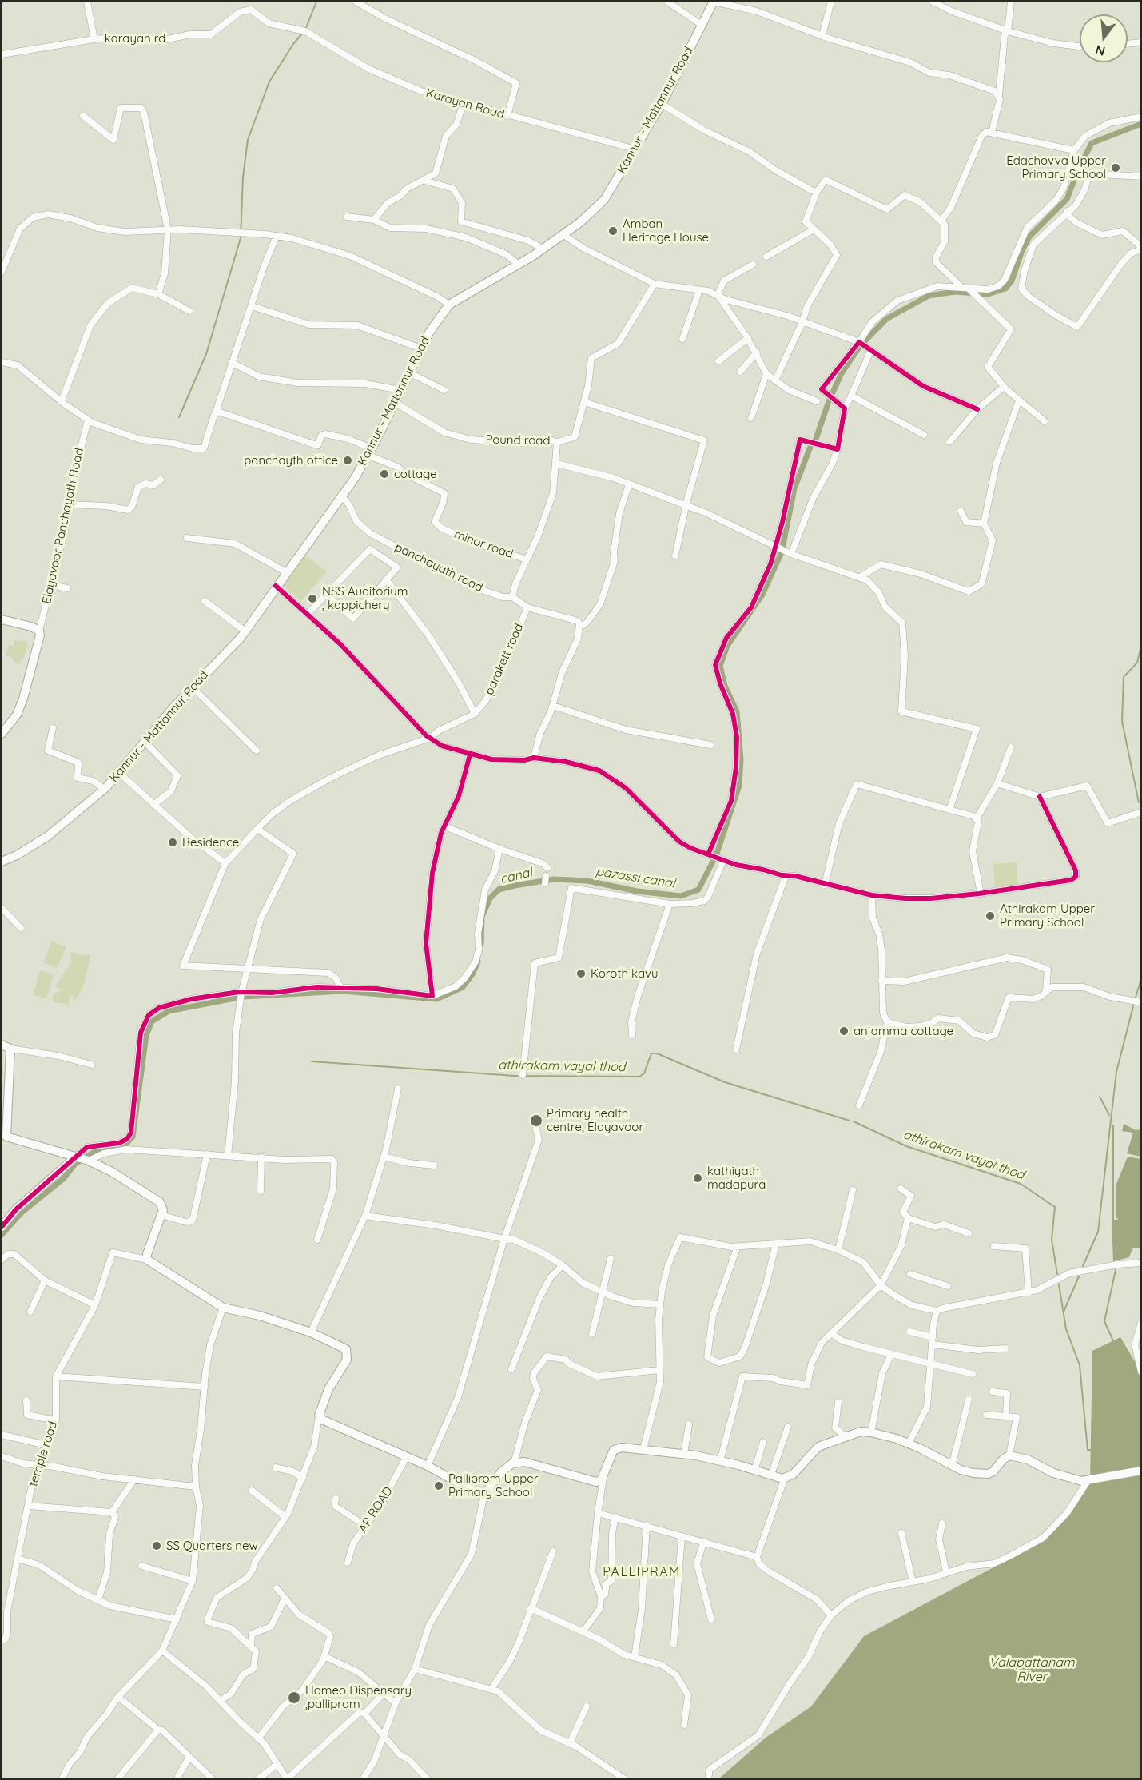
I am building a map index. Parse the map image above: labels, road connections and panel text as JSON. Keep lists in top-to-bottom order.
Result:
{
  "streets": {
    "main road": ["Kannur - Mattannur Road"],
    "street": [
      "karayan rd",
      "Karayan Road",
      "Pound road",
      "Elayavoor Panchayath Road",
      "minor road",
      "panchayath road",
      "parakett road",
      "temple road",
      "AP ROAD"
    ]
  },
  "crossings": [
    ["karayan rd", "Karayan Road"],
    ["Karayan Road", "Kannur - Mattannur Road"],
    ["Kannur - Mattannur Road", "Pound road"],
    ["Kannur - Mattannur Road", "minor road"],
    ["Kannur - Mattannur Road", "panchayath road"],
    ["Pound road", "minor road"],
    ["minor road", "panchayath road"],
    ["panchayath road", "parakett road"]
  ],
  "districts": ["PALLIPRAM"],
  "water": [
    "canal",
    "pazassi canal",
    "athirakam vayal thod",
    "Valapattanam River"
  ],
  "places": [
    "Edachovva Upper Primary School",
    "Amban Heritage House",
    "panchayth office",
    "cottage",
    "NSS Auditorium , kappichery",
    "Residence",
    "Athirakam Upper Primary School",
    "Koroth kavu",
    "anjamma cottage",
    "Primary health centre, Elayavoor",
    "kathiyath madapura",
    "Palliprom Upper Primary School",
    "SS Quarters new",
    "Homeo Dispensary ,pallipram"
  ],
  "north": "bottom"
}
